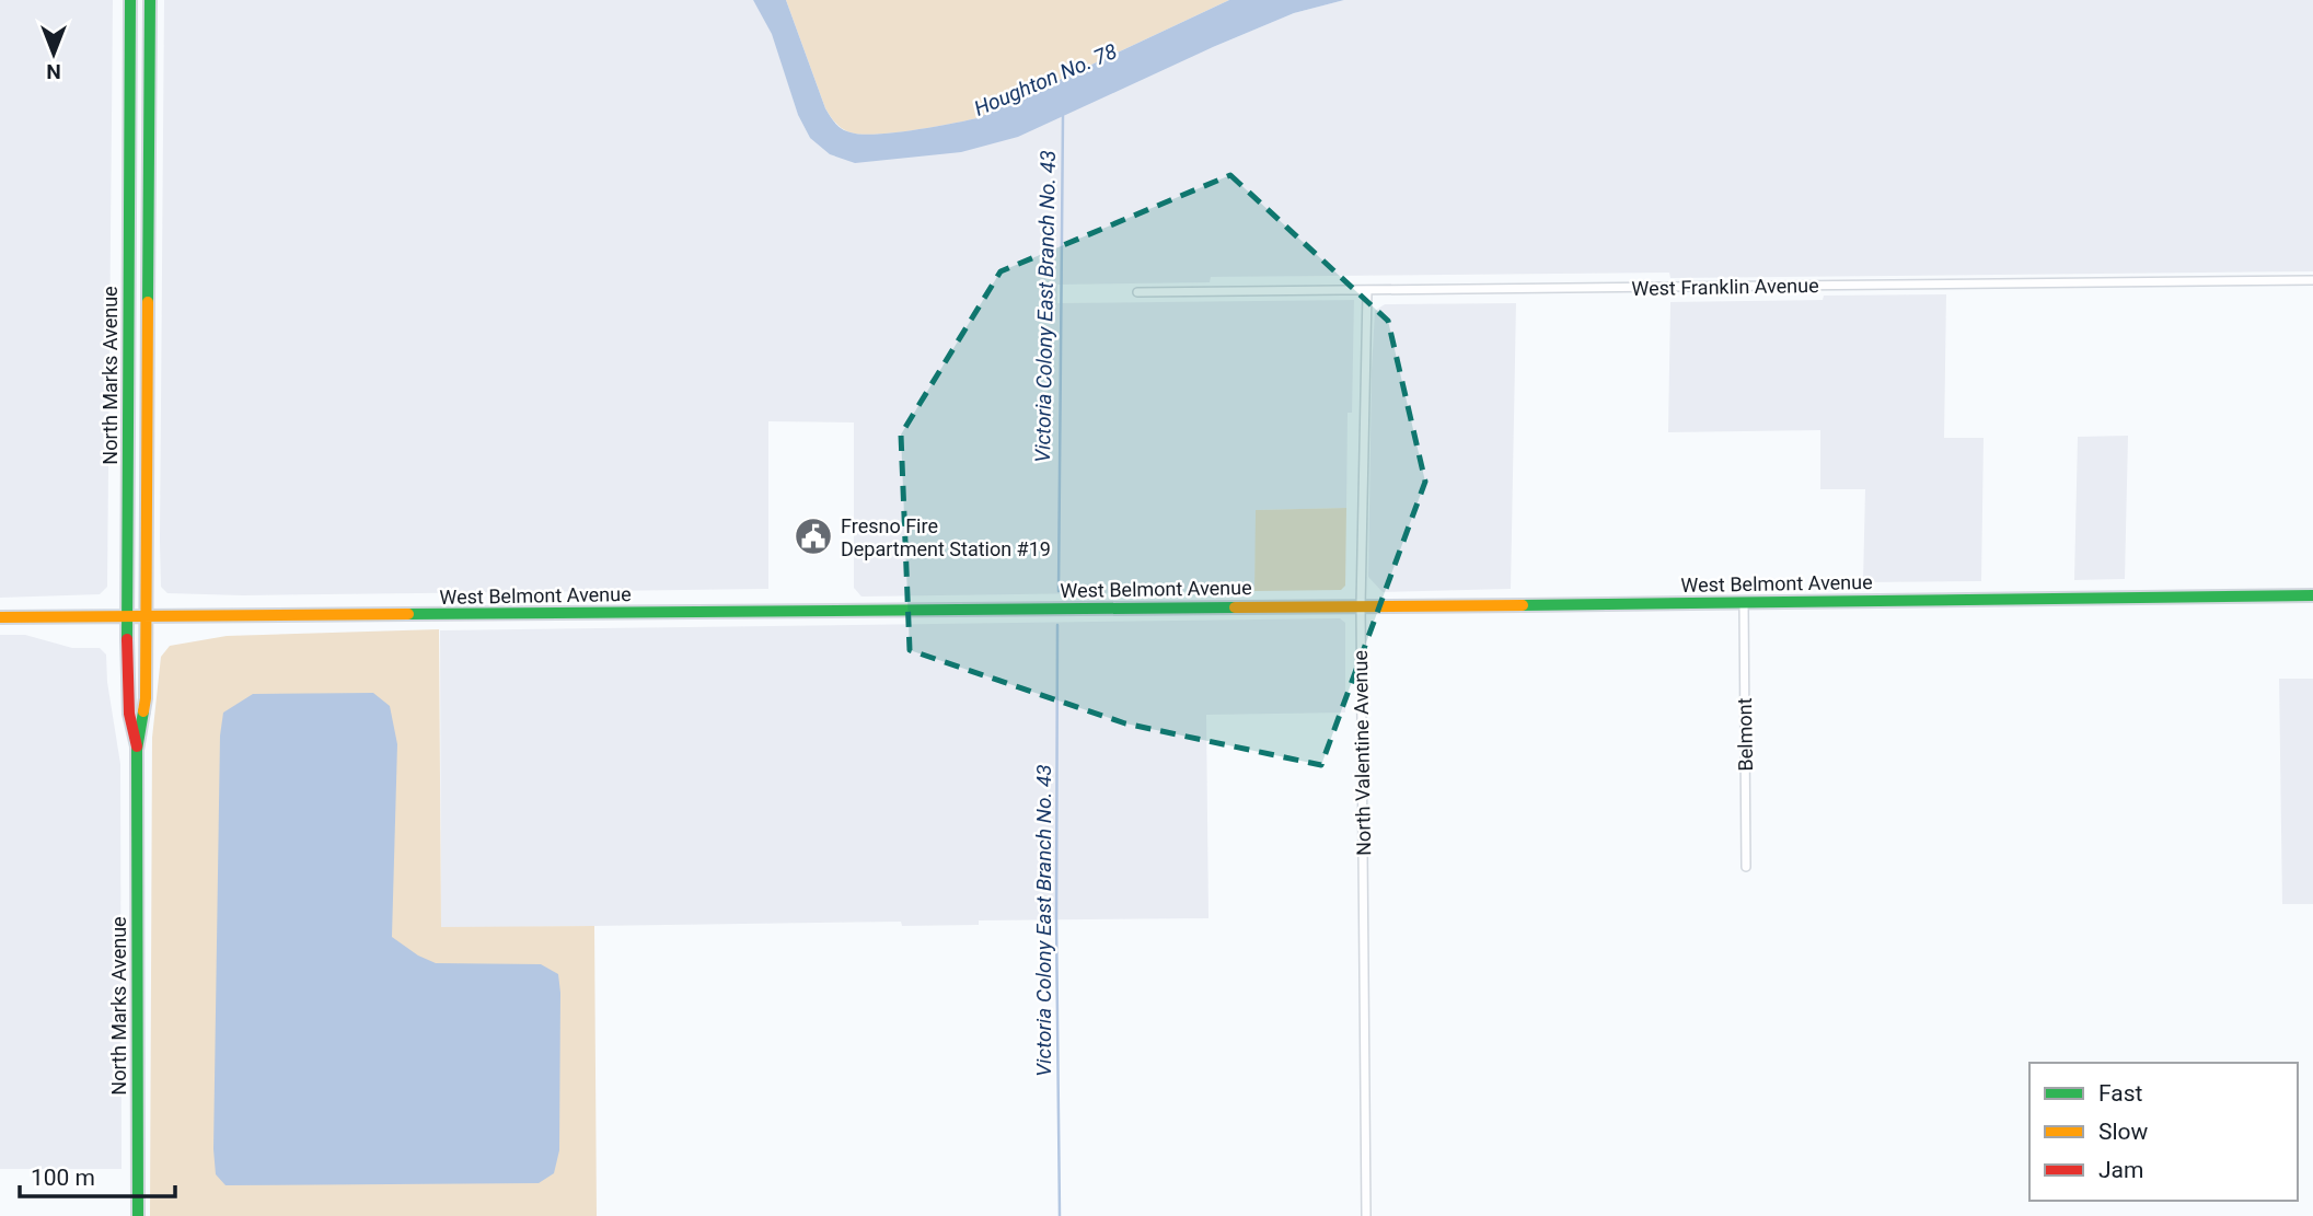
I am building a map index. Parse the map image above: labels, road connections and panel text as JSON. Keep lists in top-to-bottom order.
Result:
{
  "streets": {
    "street": [
      "West Franklin Avenue",
      "North Marks Avenue",
      "West Belmont Avenue",
      "Belmont",
      "North Valentine Avenue"
    ]
  },
  "crossings": [
    ["West Franklin Avenue", "North Valentine Avenue"],
    ["North Marks Avenue", "West Belmont Avenue"],
    ["West Belmont Avenue", "Belmont"],
    ["West Belmont Avenue", "North Valentine Avenue"]
  ],
  "water": ["Houghton No. 78", "Victoria Colony East Branch No. 43"],
  "places": {
    "public building": ["Fresno Fire Department Station #19"]
  },
  "legend": ["Fast", "Slow", "Jam"],
  "scale_bar": "100 m",
  "north": "bottom"
}
